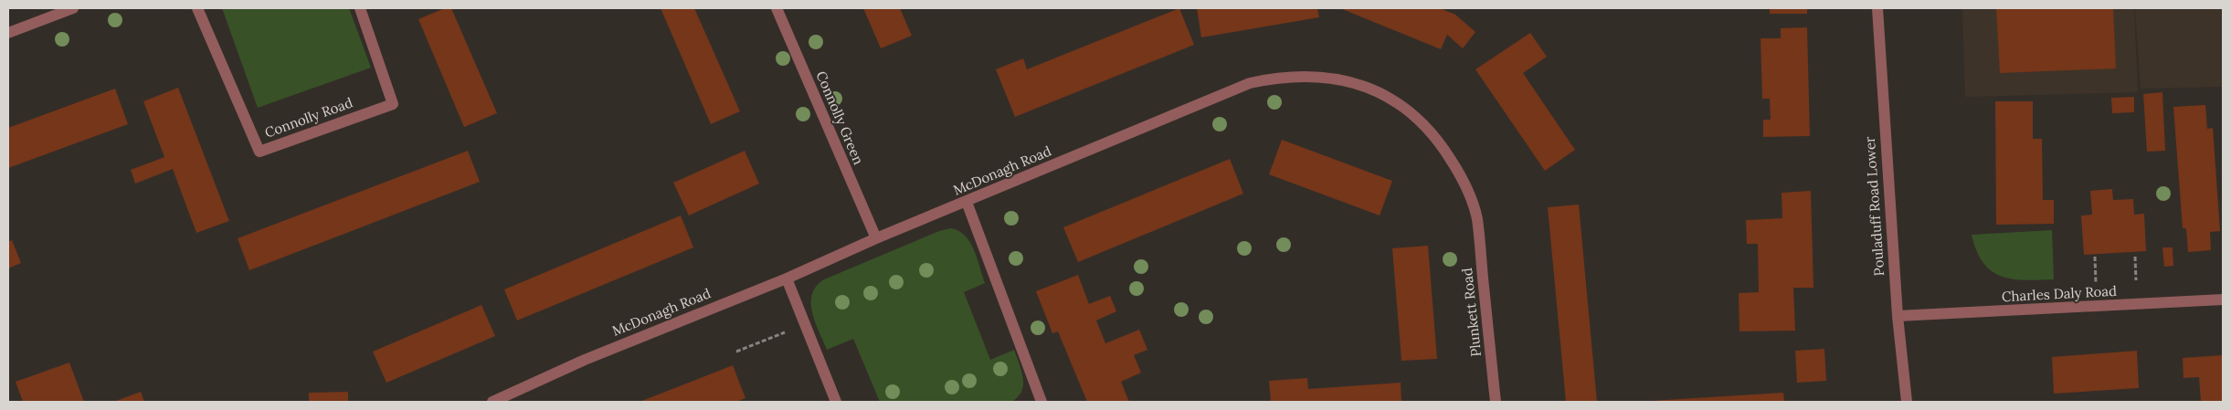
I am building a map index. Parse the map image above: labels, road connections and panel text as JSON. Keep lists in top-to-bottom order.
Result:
{
  "streets": {
    "street": [
      "Connolly Road",
      "Connolly Green",
      "McDonagh Road",
      "Pouladuff Road Lower",
      "Charles Daly Road",
      "Plunkett Road"
    ]
  },
  "crossings": [
    ["Connolly Green", "McDonagh Road"],
    ["McDonagh Road", "Plunkett Road"],
    ["Pouladuff Road Lower", "Charles Daly Road"]
  ]
}
